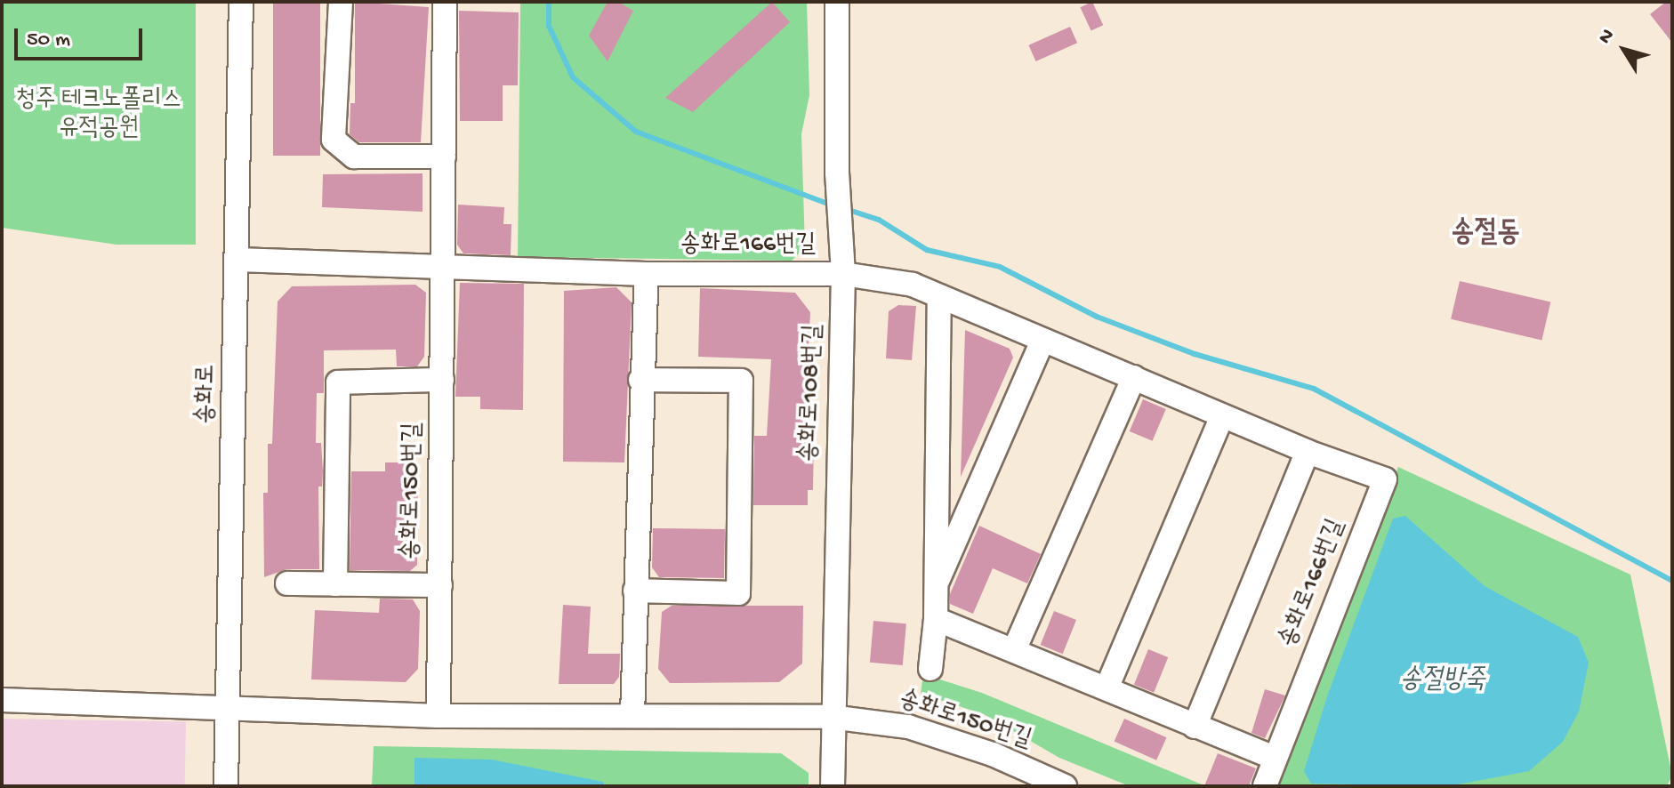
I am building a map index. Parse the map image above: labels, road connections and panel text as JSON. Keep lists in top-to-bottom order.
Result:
{
  "streets": {
    "street": [
      "송화로166번길",
      "송화로108번길",
      "송화로",
      "송화로150번길"
    ]
  },
  "crossings": [
    ["송화로166번길", "송화로108번길"],
    ["송화로166번길", "송화로"],
    ["송화로166번길", "송화로150번길"],
    ["송화로108번길", "송화로150번길"],
    ["송화로", "송화로150번길"]
  ],
  "districts": ["송절동"],
  "water": ["송절방죽"],
  "parks": ["청주 테크노폴리스 유적공원"],
  "scale_bar": "50 m",
  "north": "top left"
}
